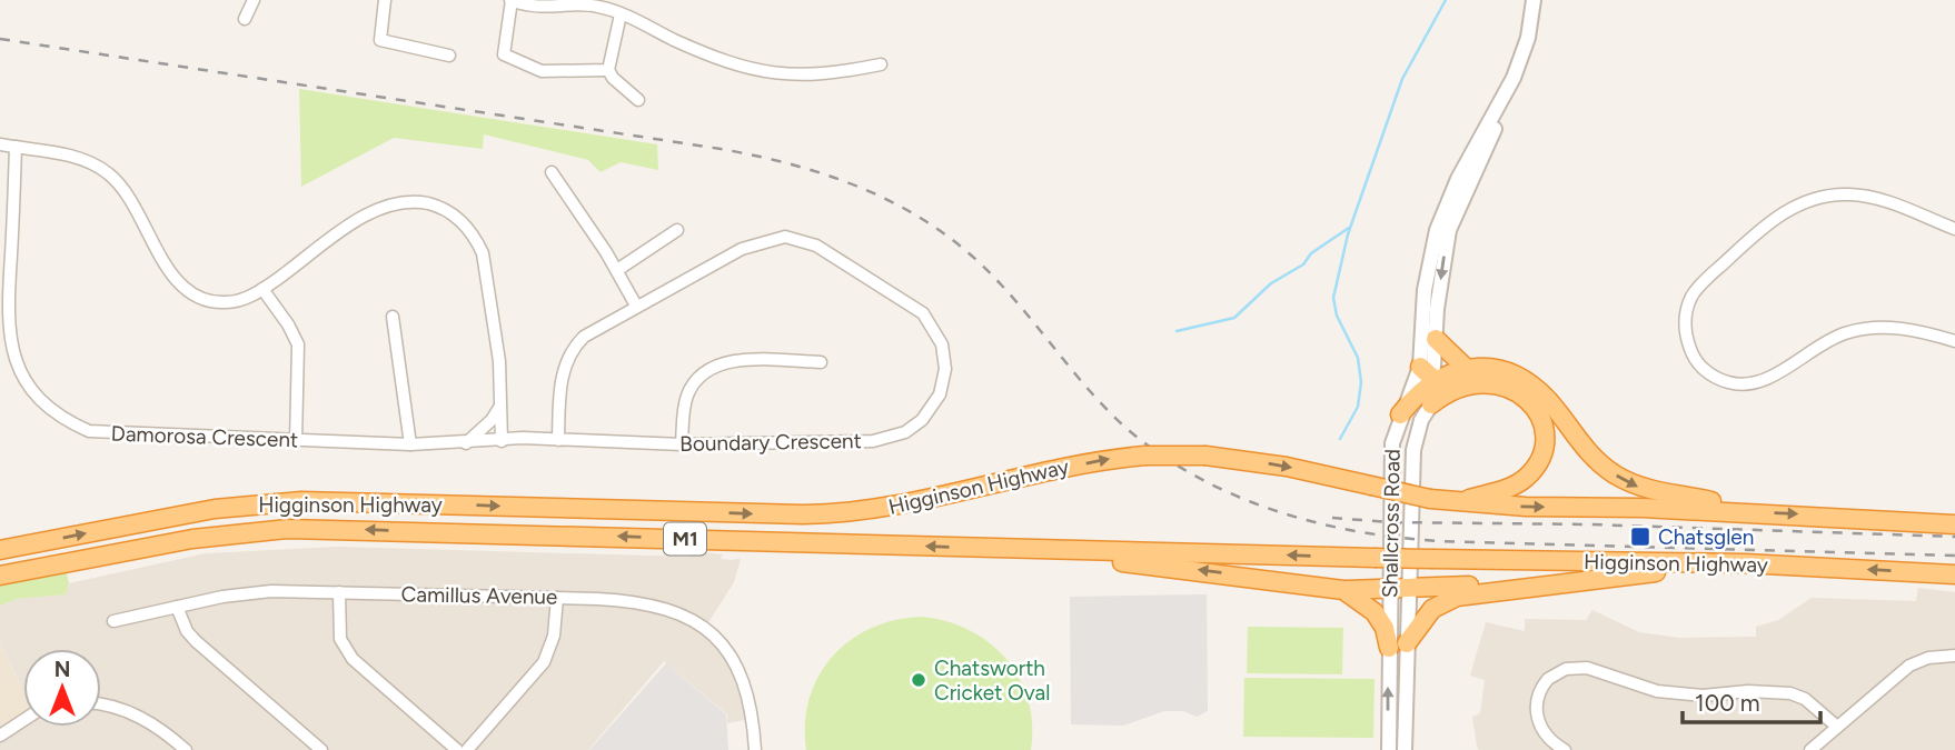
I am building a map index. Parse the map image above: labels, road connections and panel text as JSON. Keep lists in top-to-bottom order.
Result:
{
  "streets": {
    "highway": ["Higginson Highway", "M1"],
    "street": [
      "Damorosa Crescent",
      "Boundary Crescent",
      "Shallcross Road",
      "Camillus Avenue"
    ]
  },
  "crossings": [
    ["Damorosa Crescent", "Boundary Crescent"]
  ],
  "places": {
    "transit": ["Chatsglen"],
    "other": ["Chatsworth Cricket Oval"]
  },
  "scale_bar": "100 m",
  "north": "top"
}
